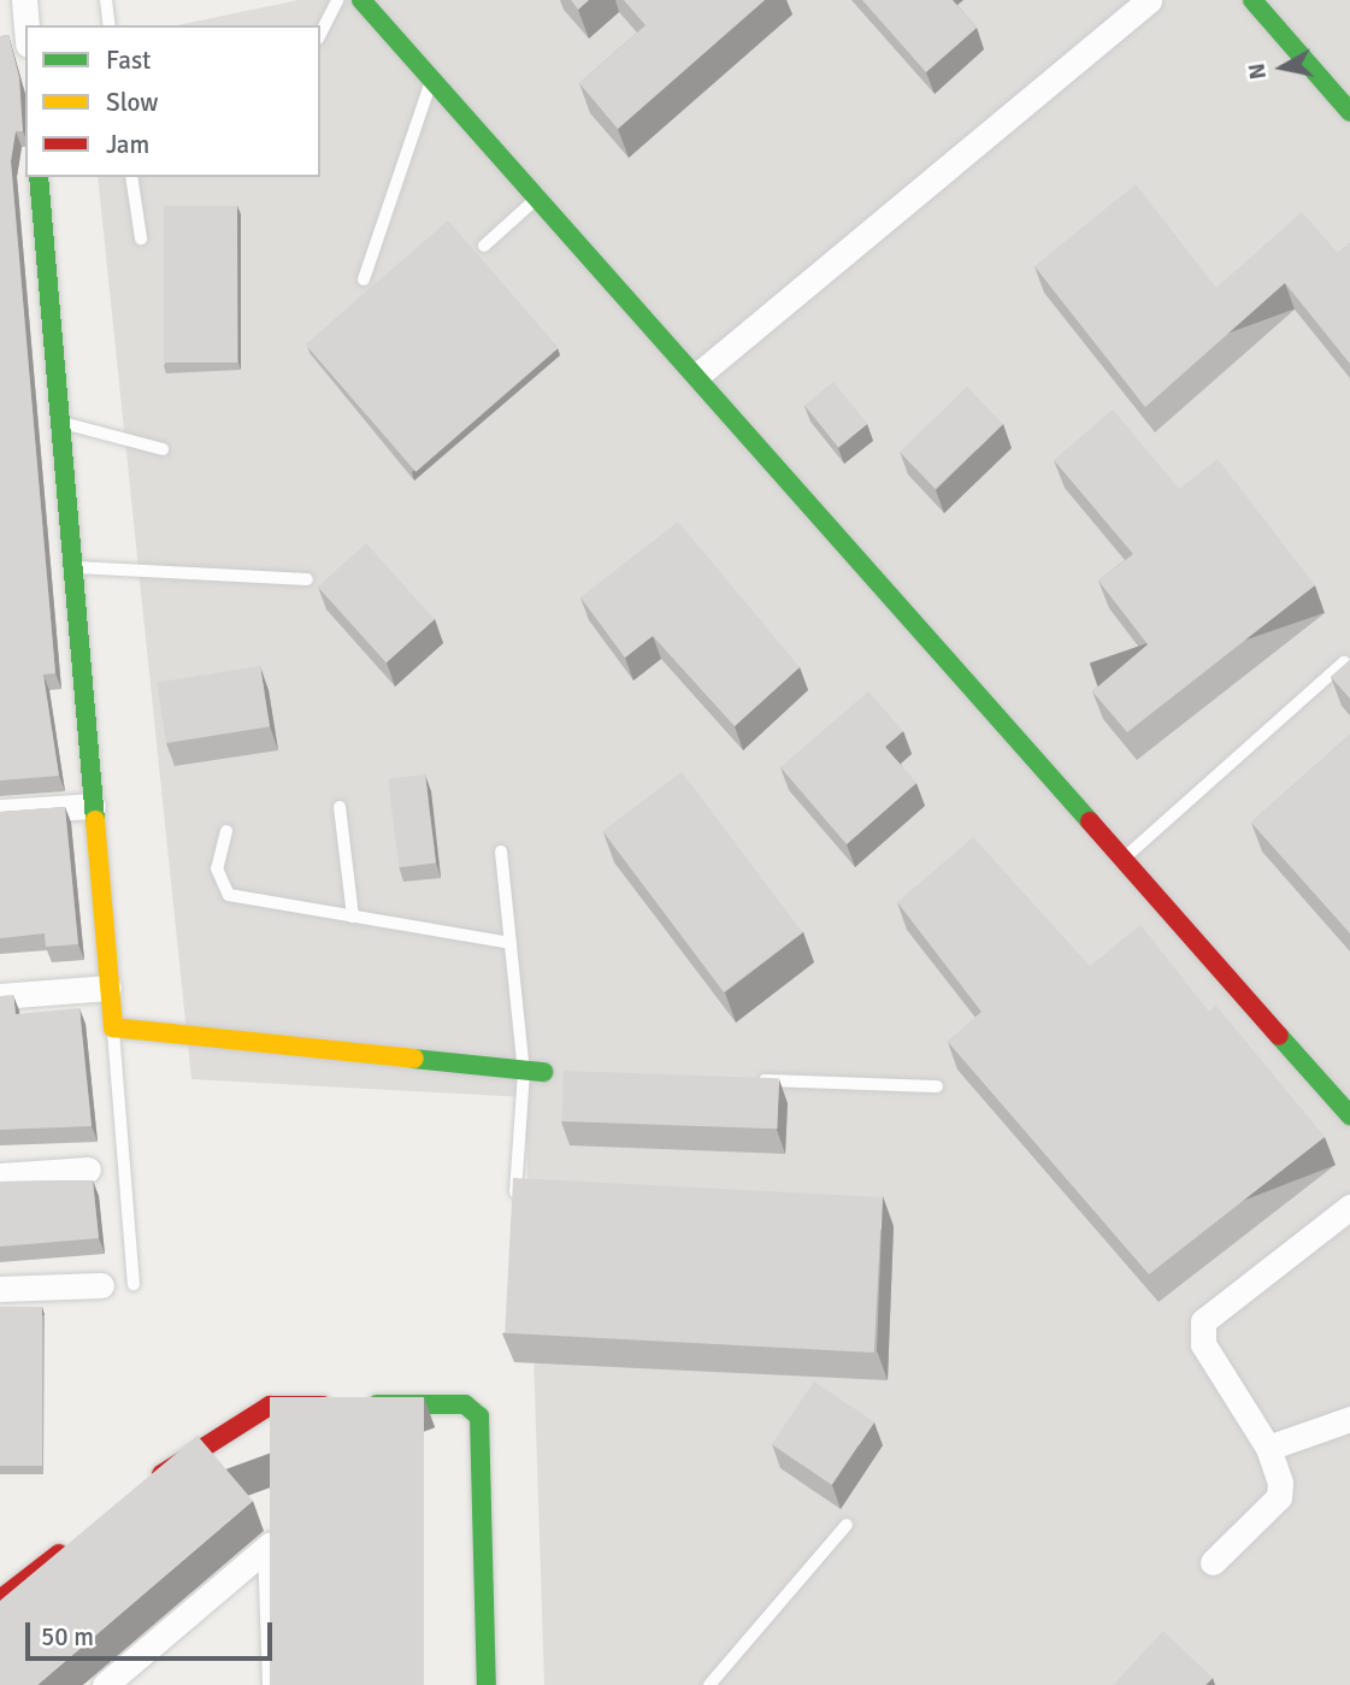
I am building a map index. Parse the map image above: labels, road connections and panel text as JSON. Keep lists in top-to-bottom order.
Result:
{
  "legend": ["Fast", "Slow", "Jam"],
  "scale_bar": "50 m",
  "north": "left"
}
